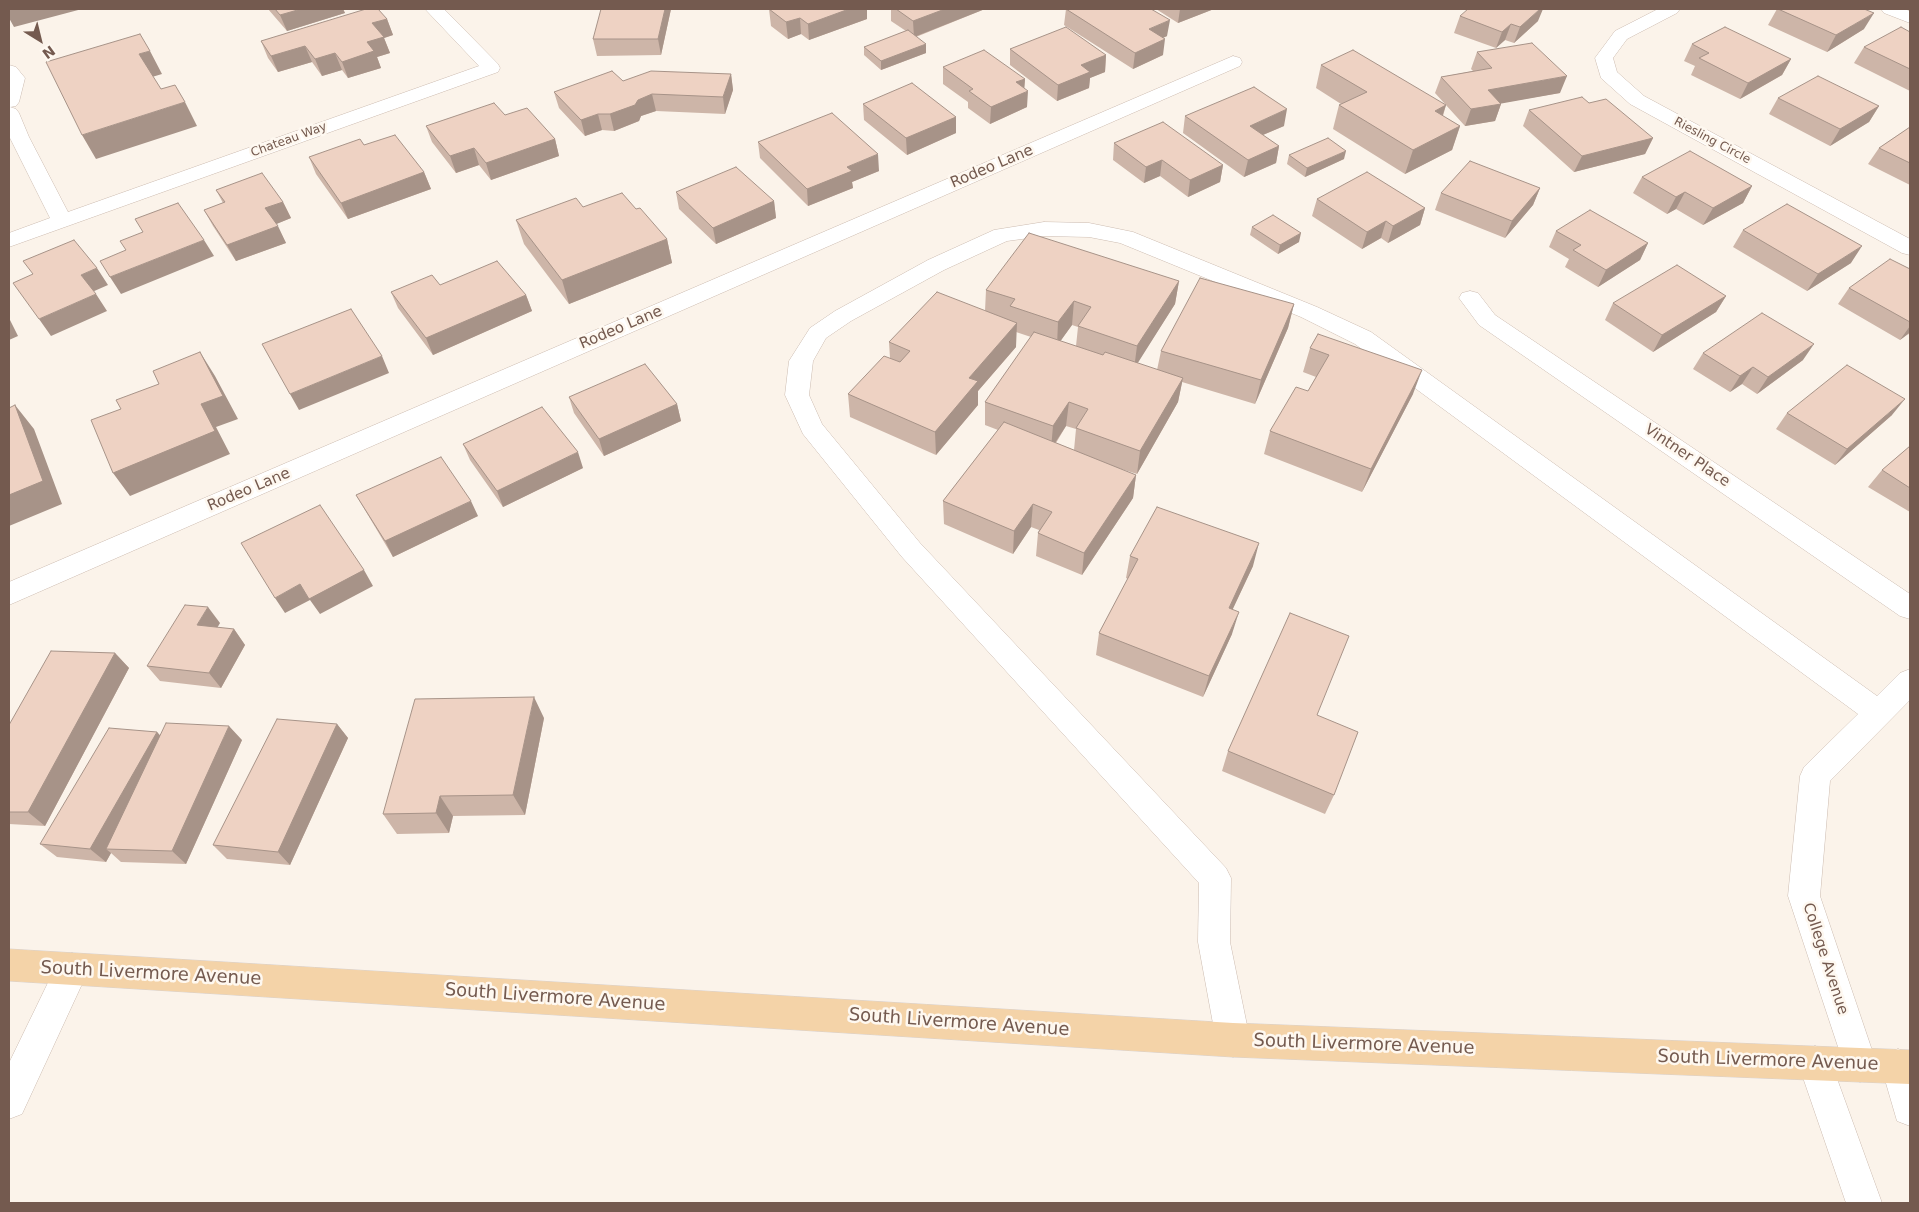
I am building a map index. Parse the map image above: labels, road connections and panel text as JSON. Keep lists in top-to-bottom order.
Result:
{
  "streets": {
    "main road": ["South Livermore Avenue"],
    "street": [
      "Chateau Way",
      "Riesling Circle",
      "Rodeo Lane",
      "Vintner Place",
      "College Avenue"
    ]
  },
  "crossings": [
    ["College Avenue", "South Livermore Avenue"]
  ],
  "north": "bottom right"
}
